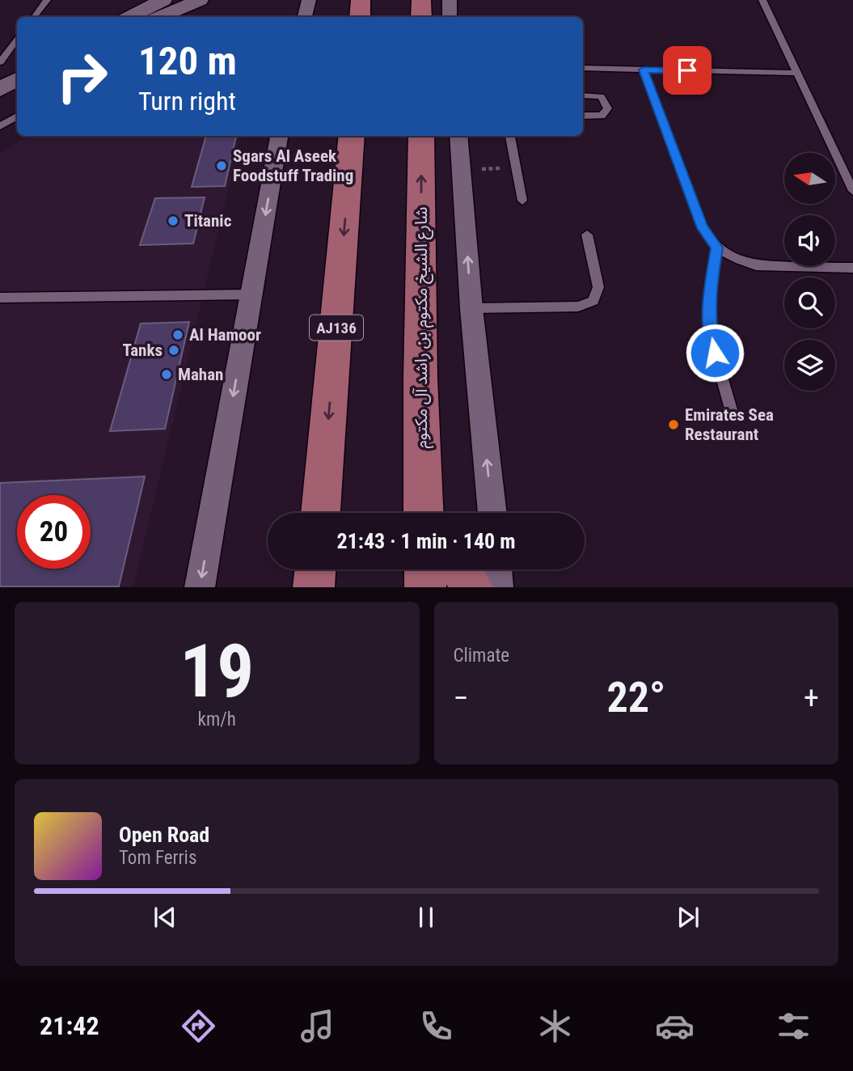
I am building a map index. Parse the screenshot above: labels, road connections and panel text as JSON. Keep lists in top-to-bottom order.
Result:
{
  "streets": {
    "main road": ["AJ136", "شارع الشيخ مكتوم بن راشد آل مكتوم"]
  },
  "places": [
    "Sgars Al Aseek Foodstuff Trading",
    "Titanic",
    "Al Hamoor",
    "Tanks",
    "Mahan",
    "Emirates Sea Restaurant"
  ],
  "north": "left",
  "page": {
    "turn": ["120 m", "Turn right"],
    "limit": "20",
    "trip": "21:43 · 1 min · 140 m",
    "tile": [
      ["19", "km/h"],
      "Climate"
    ],
    "heat": ["−", "22°", "+"],
    "song": ["Open Road", "Tom Ferris"],
    "tabs": "21:42"
  }
}
